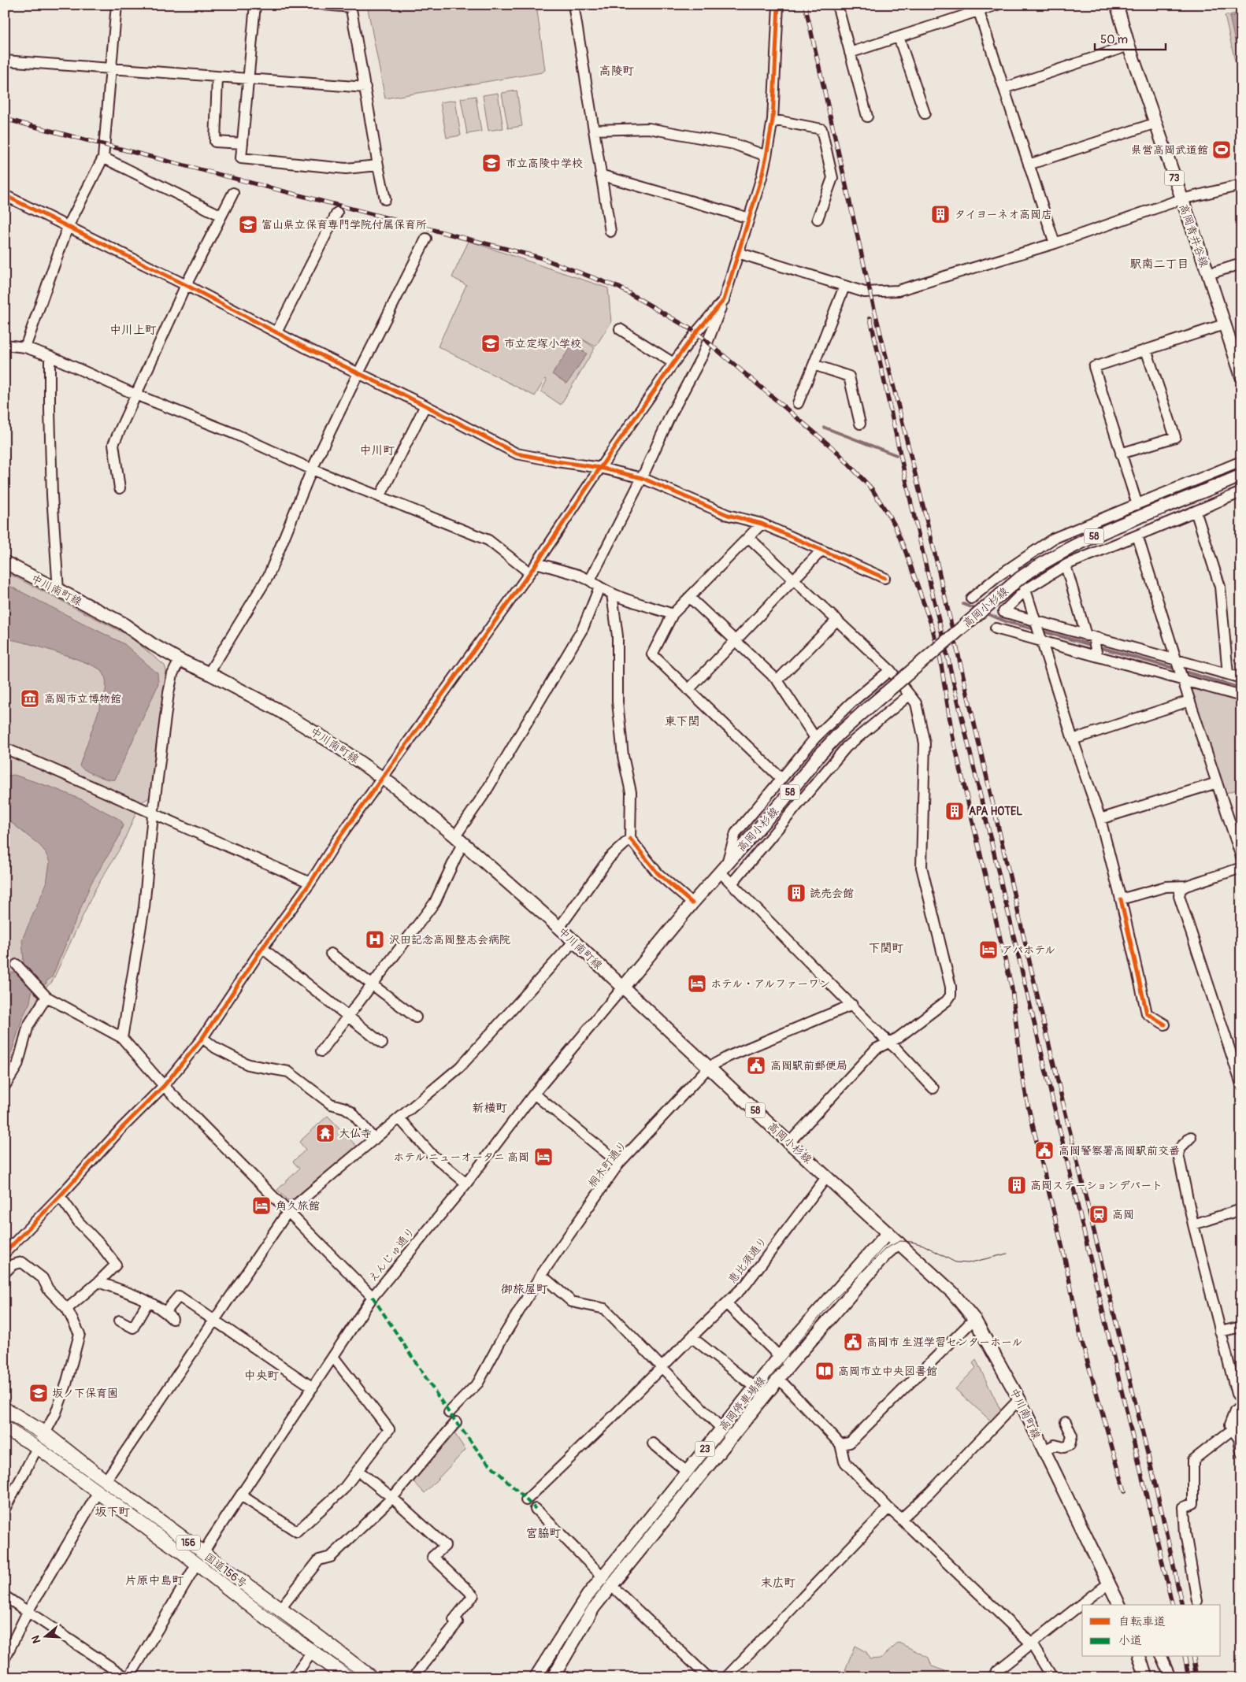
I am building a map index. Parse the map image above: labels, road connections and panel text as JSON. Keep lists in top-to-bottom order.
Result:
{
  "streets": {
    "highway": ["156", "国道156号"],
    "main road": [
      "73",
      "高岡青井谷線",
      "58",
      "中川南町線",
      "高岡小杉線",
      "高岡停車場線",
      "23"
    ],
    "street": ["桐木町通り", "えんじゅ通り", "恵比須通り"]
  },
  "crossings": [
    ["中川南町線", "高岡小杉線"],
    ["中川南町線", "えんじゅ通り"],
    ["中川南町線", "高岡停車場線"],
    ["高岡小杉線", "桐木町通り"],
    ["高岡小杉線", "えんじゅ通り"],
    ["高岡小杉線", "恵比須通り"],
    ["高岡小杉線", "高岡停車場線"],
    ["えんじゅ通り", "国道156号"]
  ],
  "districts": [
    "高陵町",
    "駅南二丁目",
    "中川上町",
    "中川町",
    "東下関",
    "下関町",
    "新横町",
    "御旅屋町",
    "中央町",
    "坂下町",
    "宮脇町",
    "片原中島町",
    "末広町"
  ],
  "places": {
    "sports": ["県営高岡武道館"],
    "school or university": [
      "市立高陵中学校",
      "富山県立保育専門学院付属保育所",
      "市立定塚小学校",
      "坂ノ下保育園"
    ],
    "building": [
      "タイヨーネオ高岡店",
      "APA HOTEL",
      "読売会館",
      "高岡ステーションデパート"
    ],
    "museum": ["高岡市立博物館"],
    "hospital": ["沢田記念高岡整志会病院"],
    "hotel": [
      "アパホテル",
      "ホテル・アルファーワン",
      "ホテル ニューオータニ 高岡",
      "角久旅館"
    ],
    "public building": ["高岡駅前郵便局", "高岡警察署高岡駅前交番", "高岡市 生涯学習センターホール"],
    "temple": ["大仏寺"],
    "station": ["高岡"],
    "library": ["高岡市立中央図書館"]
  },
  "legend": ["自転車道", "小道"],
  "scale_bar": "50 m",
  "north": "left"
}
